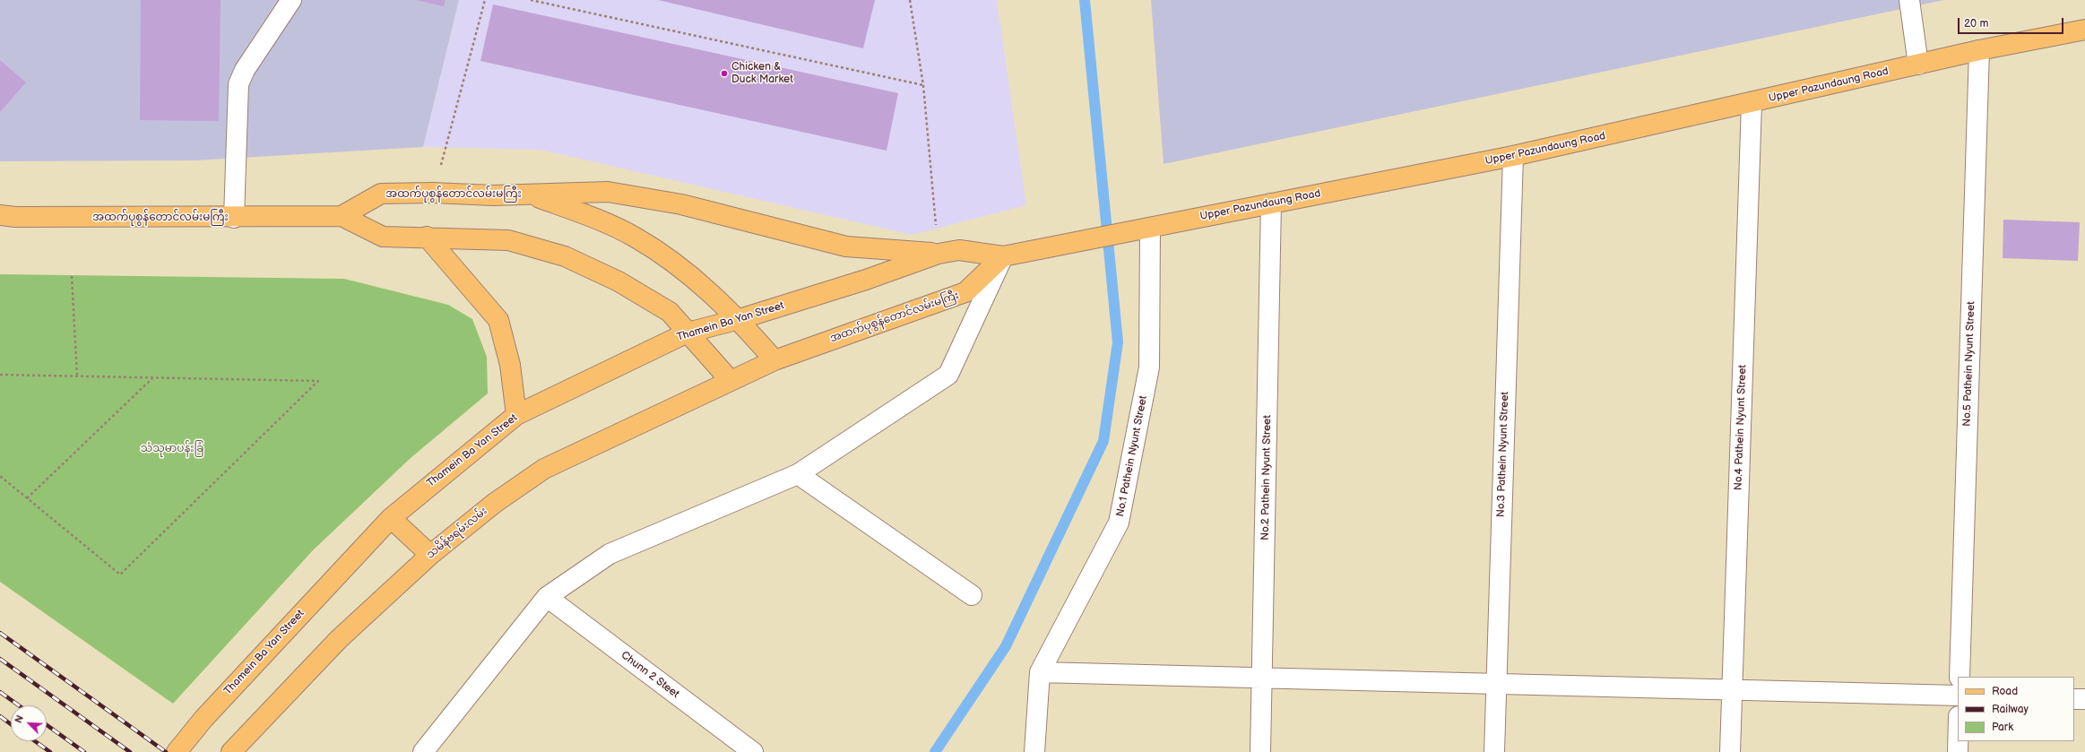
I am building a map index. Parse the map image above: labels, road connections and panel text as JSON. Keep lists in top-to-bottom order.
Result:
{
  "streets": {
    "main road": [
      "Upper Pazundaung Road",
      "အထက်ပုစွန်တောင်လမ်းမကြီး",
      "Thamein Ba Yan Street",
      "သမိန်ဗရမ်းလမ်း"
    ],
    "street": [
      "No.5 Pathein Nyunt Street",
      "No.4 Pathein Nyunt Street",
      "No.3 Pathein Nyunt Street",
      "No.1 Pathein Nyunt Street",
      "No.2 Pathein Nyunt Street",
      "Chunn 2 Steet"
    ]
  },
  "crossings": [
    ["Upper Pazundaung Road", "အထက်ပုစွန်တောင်လမ်းမကြီး"],
    ["Upper Pazundaung Road", "No.5 Pathein Nyunt Street"],
    ["Upper Pazundaung Road", "No.4 Pathein Nyunt Street"],
    ["Upper Pazundaung Road", "No.3 Pathein Nyunt Street"],
    ["Upper Pazundaung Road", "No.1 Pathein Nyunt Street"],
    ["Upper Pazundaung Road", "No.2 Pathein Nyunt Street"],
    ["အထက်ပုစွန်တောင်လမ်းမကြီး", "Thamein Ba Yan Street"],
    ["အထက်ပုစွန်တောင်လမ်းမကြီး", "သမိန်ဗရမ်းလမ်း"]
  ],
  "parks": ["သံသုမာပန်းခြံ"],
  "places": ["Chicken & Duck Market"],
  "legend": ["Road", "Railway", "Park"],
  "scale_bar": "20 m",
  "north": "top left"
}
